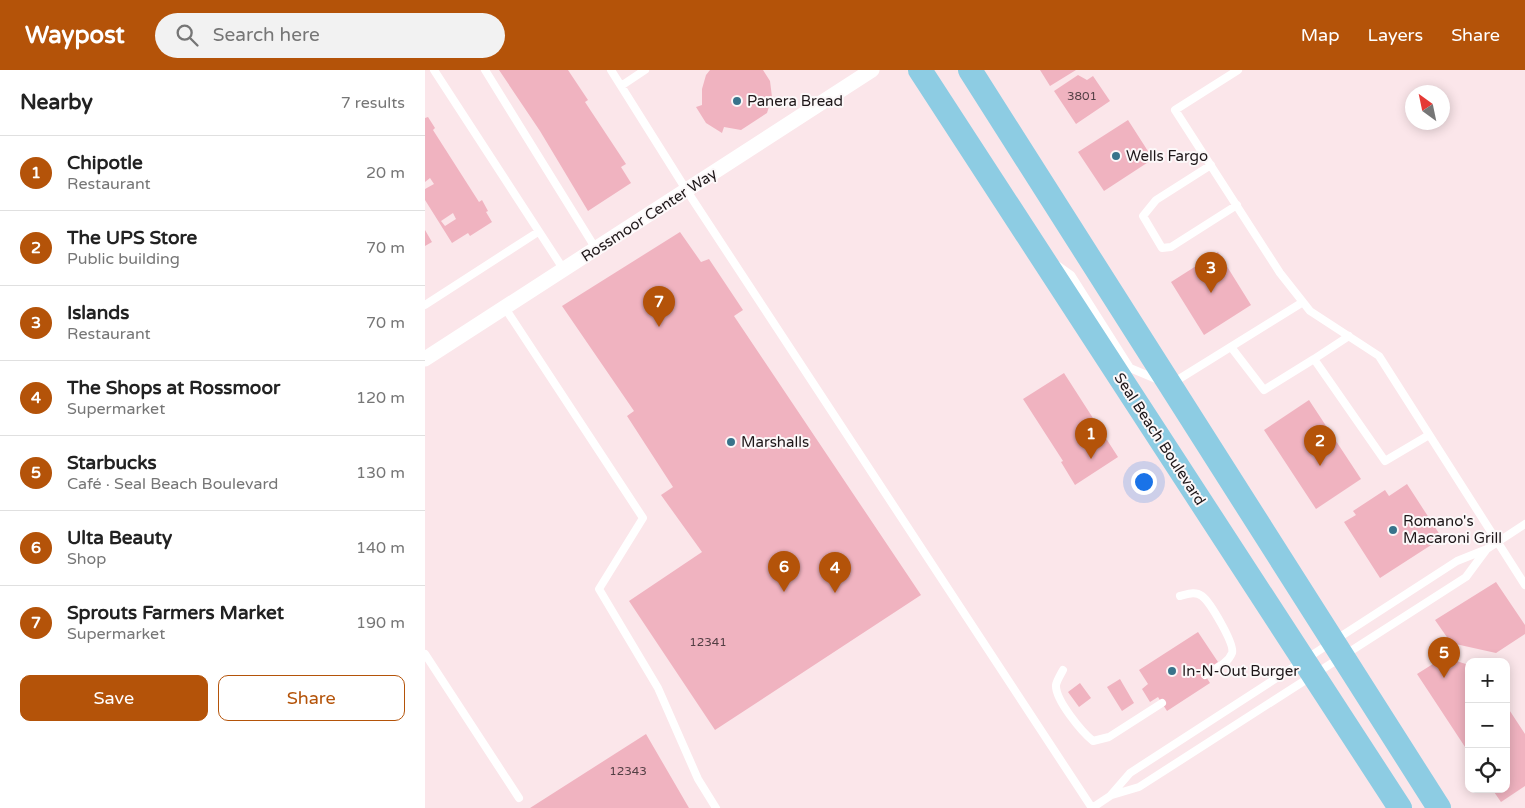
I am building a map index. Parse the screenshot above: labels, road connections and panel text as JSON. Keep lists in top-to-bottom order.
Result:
{
  "streets": {
    "main road": ["Seal Beach Boulevard"],
    "street": ["Rossmoor Center Way"]
  },
  "places": [
    "Panera Bread",
    "Wells Fargo",
    "Marshalls",
    "Romano's Macaroni Grill",
    "In-N-Out Burger"
  ],
  "house_numbers": ["3801", "12341", "12343"],
  "north": "top left",
  "page": {
    "header": "Waypost",
    "search": "Search here",
    "nav": ["Map", "Layers", "Share"],
    "heading": ["Nearby", "7 results"],
    "list": [
      {
        "mark": "1",
        "name": "Chipotle",
        "note": "Restaurant",
        "value": "20 m"
      },
      {
        "mark": "2",
        "name": "The UPS Store",
        "note": "Public building",
        "value": "70 m"
      },
      {
        "mark": "3",
        "name": "Islands",
        "note": "Restaurant",
        "value": "70 m"
      },
      {
        "mark": "4",
        "name": "The Shops at Rossmoor",
        "note": "Supermarket",
        "value": "120 m"
      },
      {
        "mark": "5",
        "name": "Starbucks",
        "note": "Café · Seal Beach Boulevard",
        "value": "130 m"
      },
      {
        "mark": "6",
        "name": "Ulta Beauty",
        "note": "Shop",
        "value": "140 m"
      },
      {
        "mark": "7",
        "name": "Sprouts Farmers Market",
        "note": "Supermarket",
        "value": "190 m"
      }
    ],
    "pins": [
      "3",
      "7",
      "1",
      "2",
      "6",
      "4",
      "5"
    ],
    "map_buttons": ["+", "−"],
    "buttons": ["Save", "Share"]
  }
}
